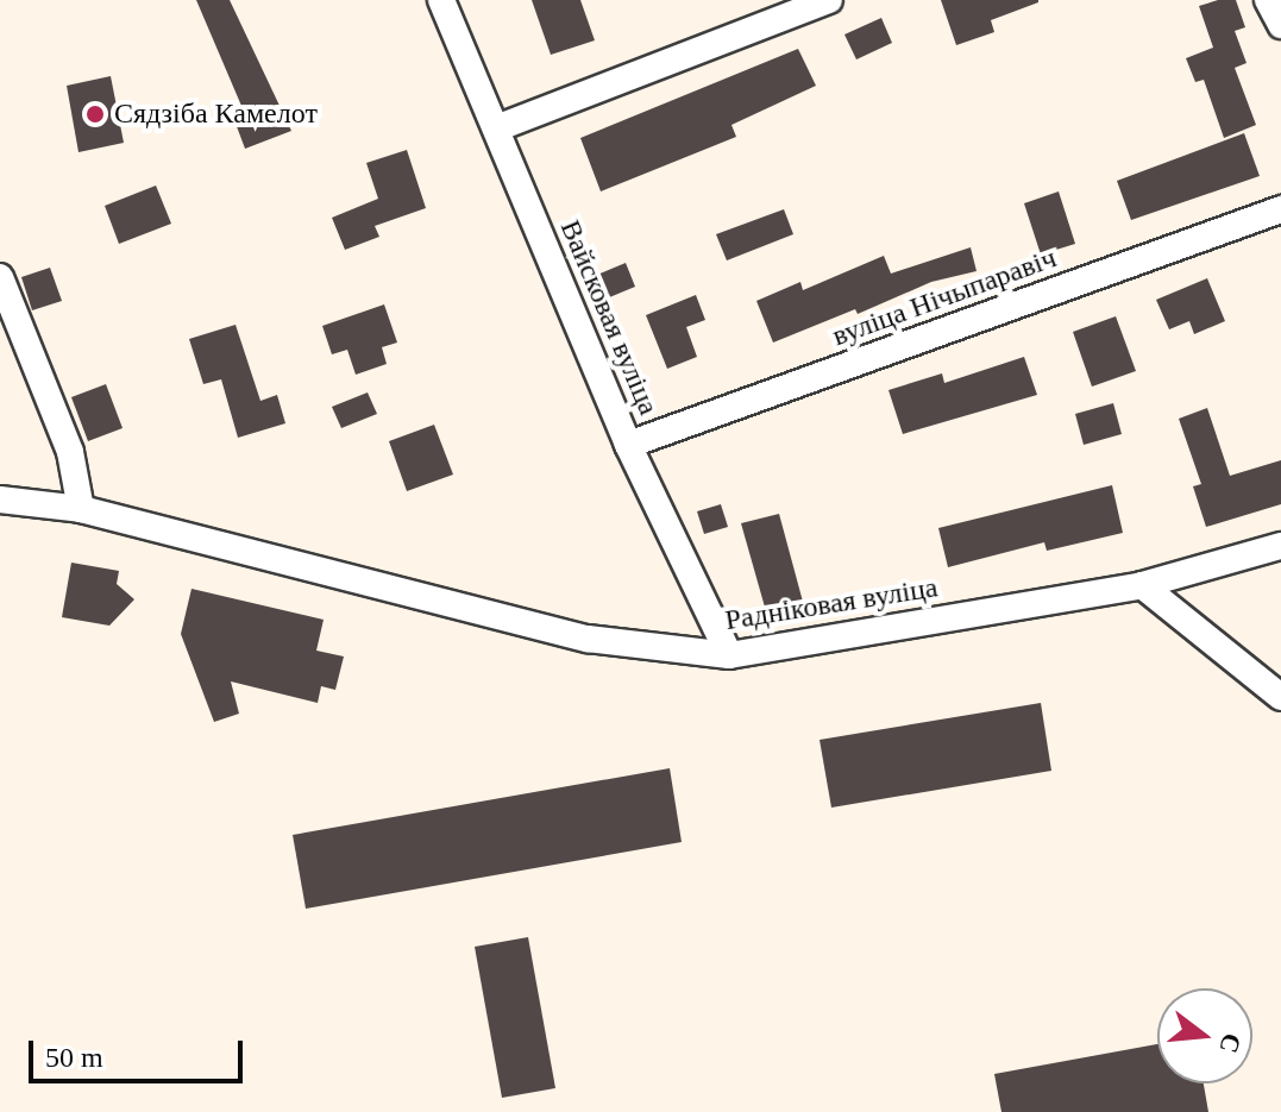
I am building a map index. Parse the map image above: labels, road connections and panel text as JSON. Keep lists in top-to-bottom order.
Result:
{
  "streets": {
    "street": ["вуліца Нічыпаравіч", "Вайсковая вуліца", "Радніковая вуліца"]
  },
  "crossings": [
    ["вуліца Нічыпаравіч", "Вайсковая вуліца"],
    ["Вайсковая вуліца", "Радніковая вуліца"]
  ],
  "places": ["Сядзіба Камелот"],
  "scale_bar": "50 m",
  "north": "right"
}
